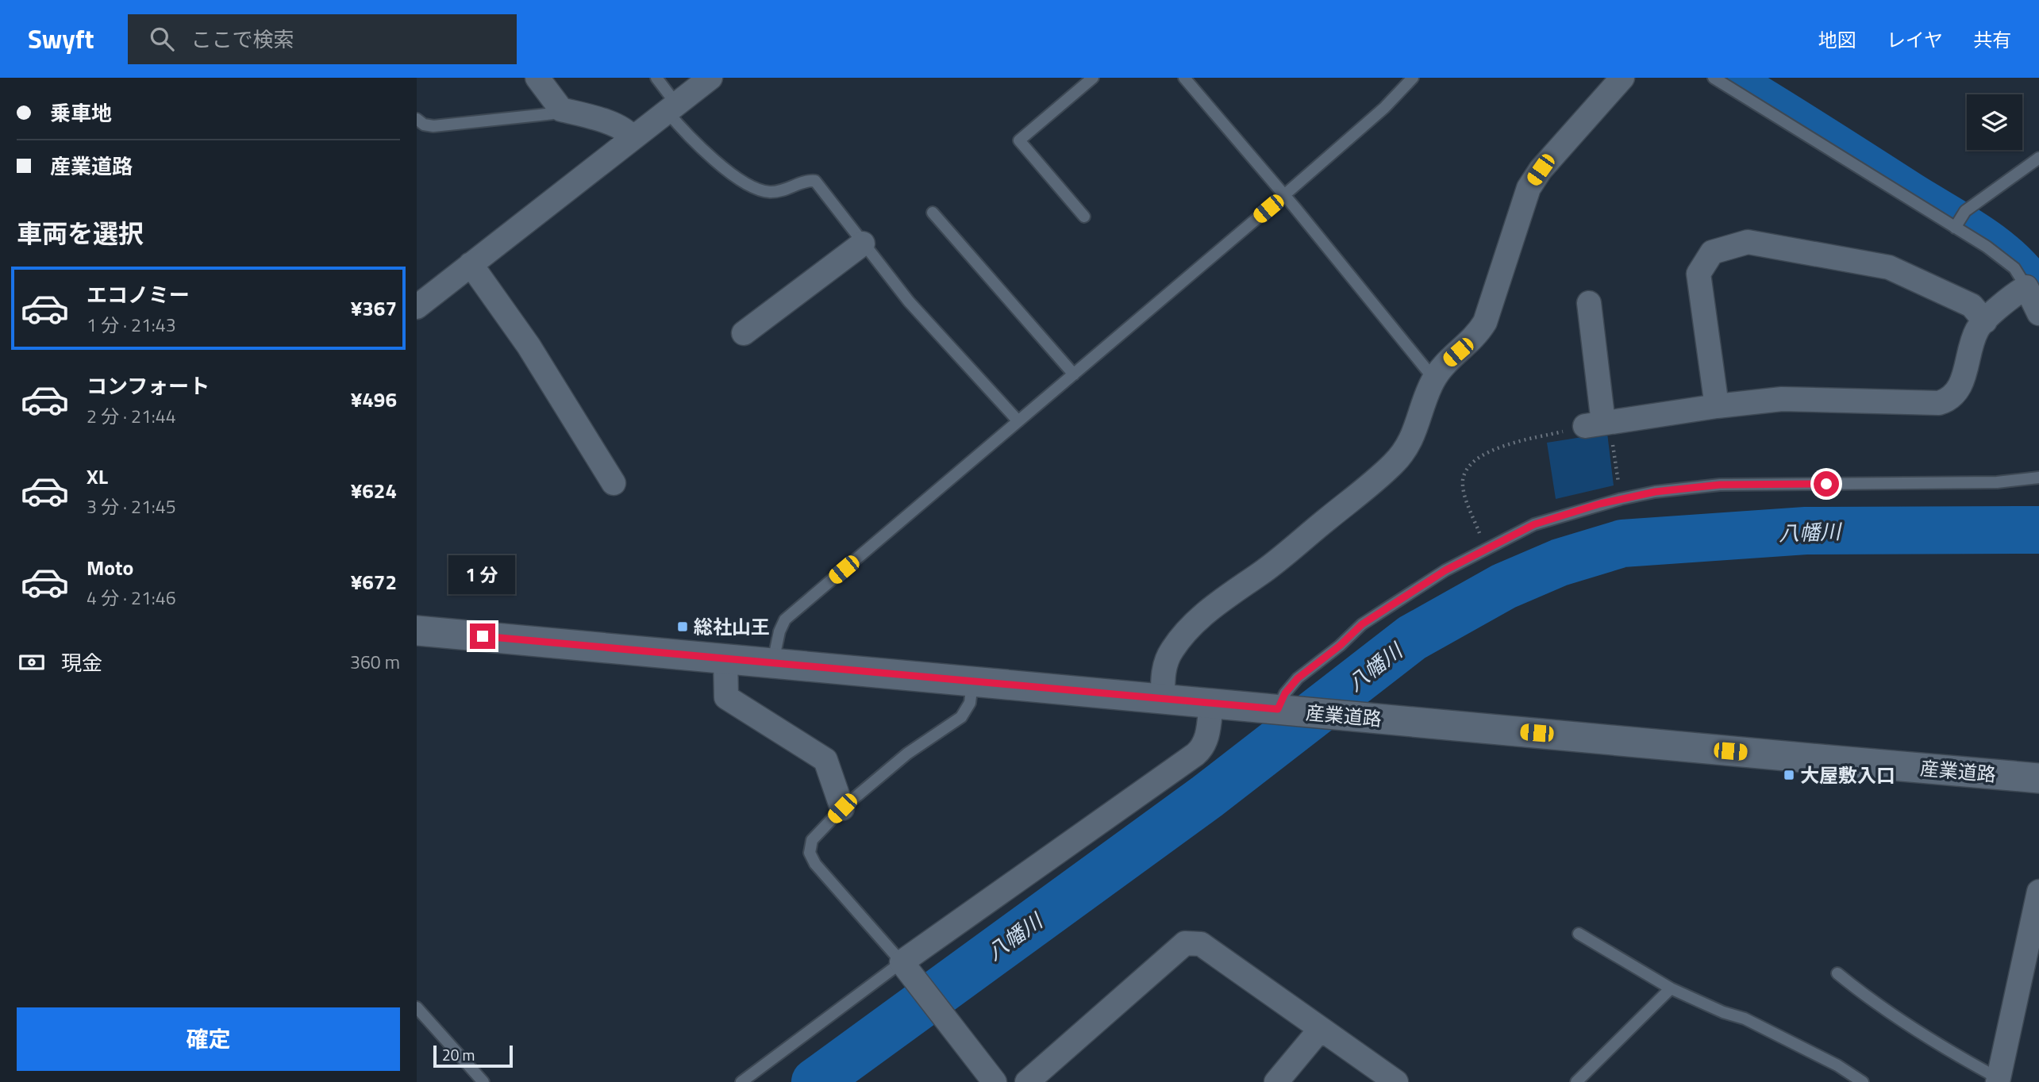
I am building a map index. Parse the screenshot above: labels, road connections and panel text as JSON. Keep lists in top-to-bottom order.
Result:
{
  "streets": {
    "street": ["産業道路"]
  },
  "water": ["八幡川"],
  "places": {
    "transit": ["総社山王", "大屋敷入口"]
  },
  "scale_bar": "20 m",
  "page": {
    "header": "Swyft",
    "search": "ここで検索",
    "nav": ["地図", "レイヤ", "共有"],
    "banner": ["乗車地", "産業道路"],
    "heading": "車両を選択",
    "list": [
      {
        "name": "エコノミー",
        "note": "1 分 · 21:43",
        "value": "¥367"
      },
      {
        "name": "コンフォート",
        "note": "2 分 · 21:44",
        "value": "¥496"
      },
      {
        "name": "XL",
        "note": "3 分 · 21:45",
        "value": "¥624"
      },
      {
        "name": "Moto",
        "note": "4 分 · 21:46",
        "value": "¥672"
      }
    ],
    "bubble": "1 分",
    "pay": ["現金", "360 m"],
    "buttons": "確定",
    "scale": "20 m"
  }
}
